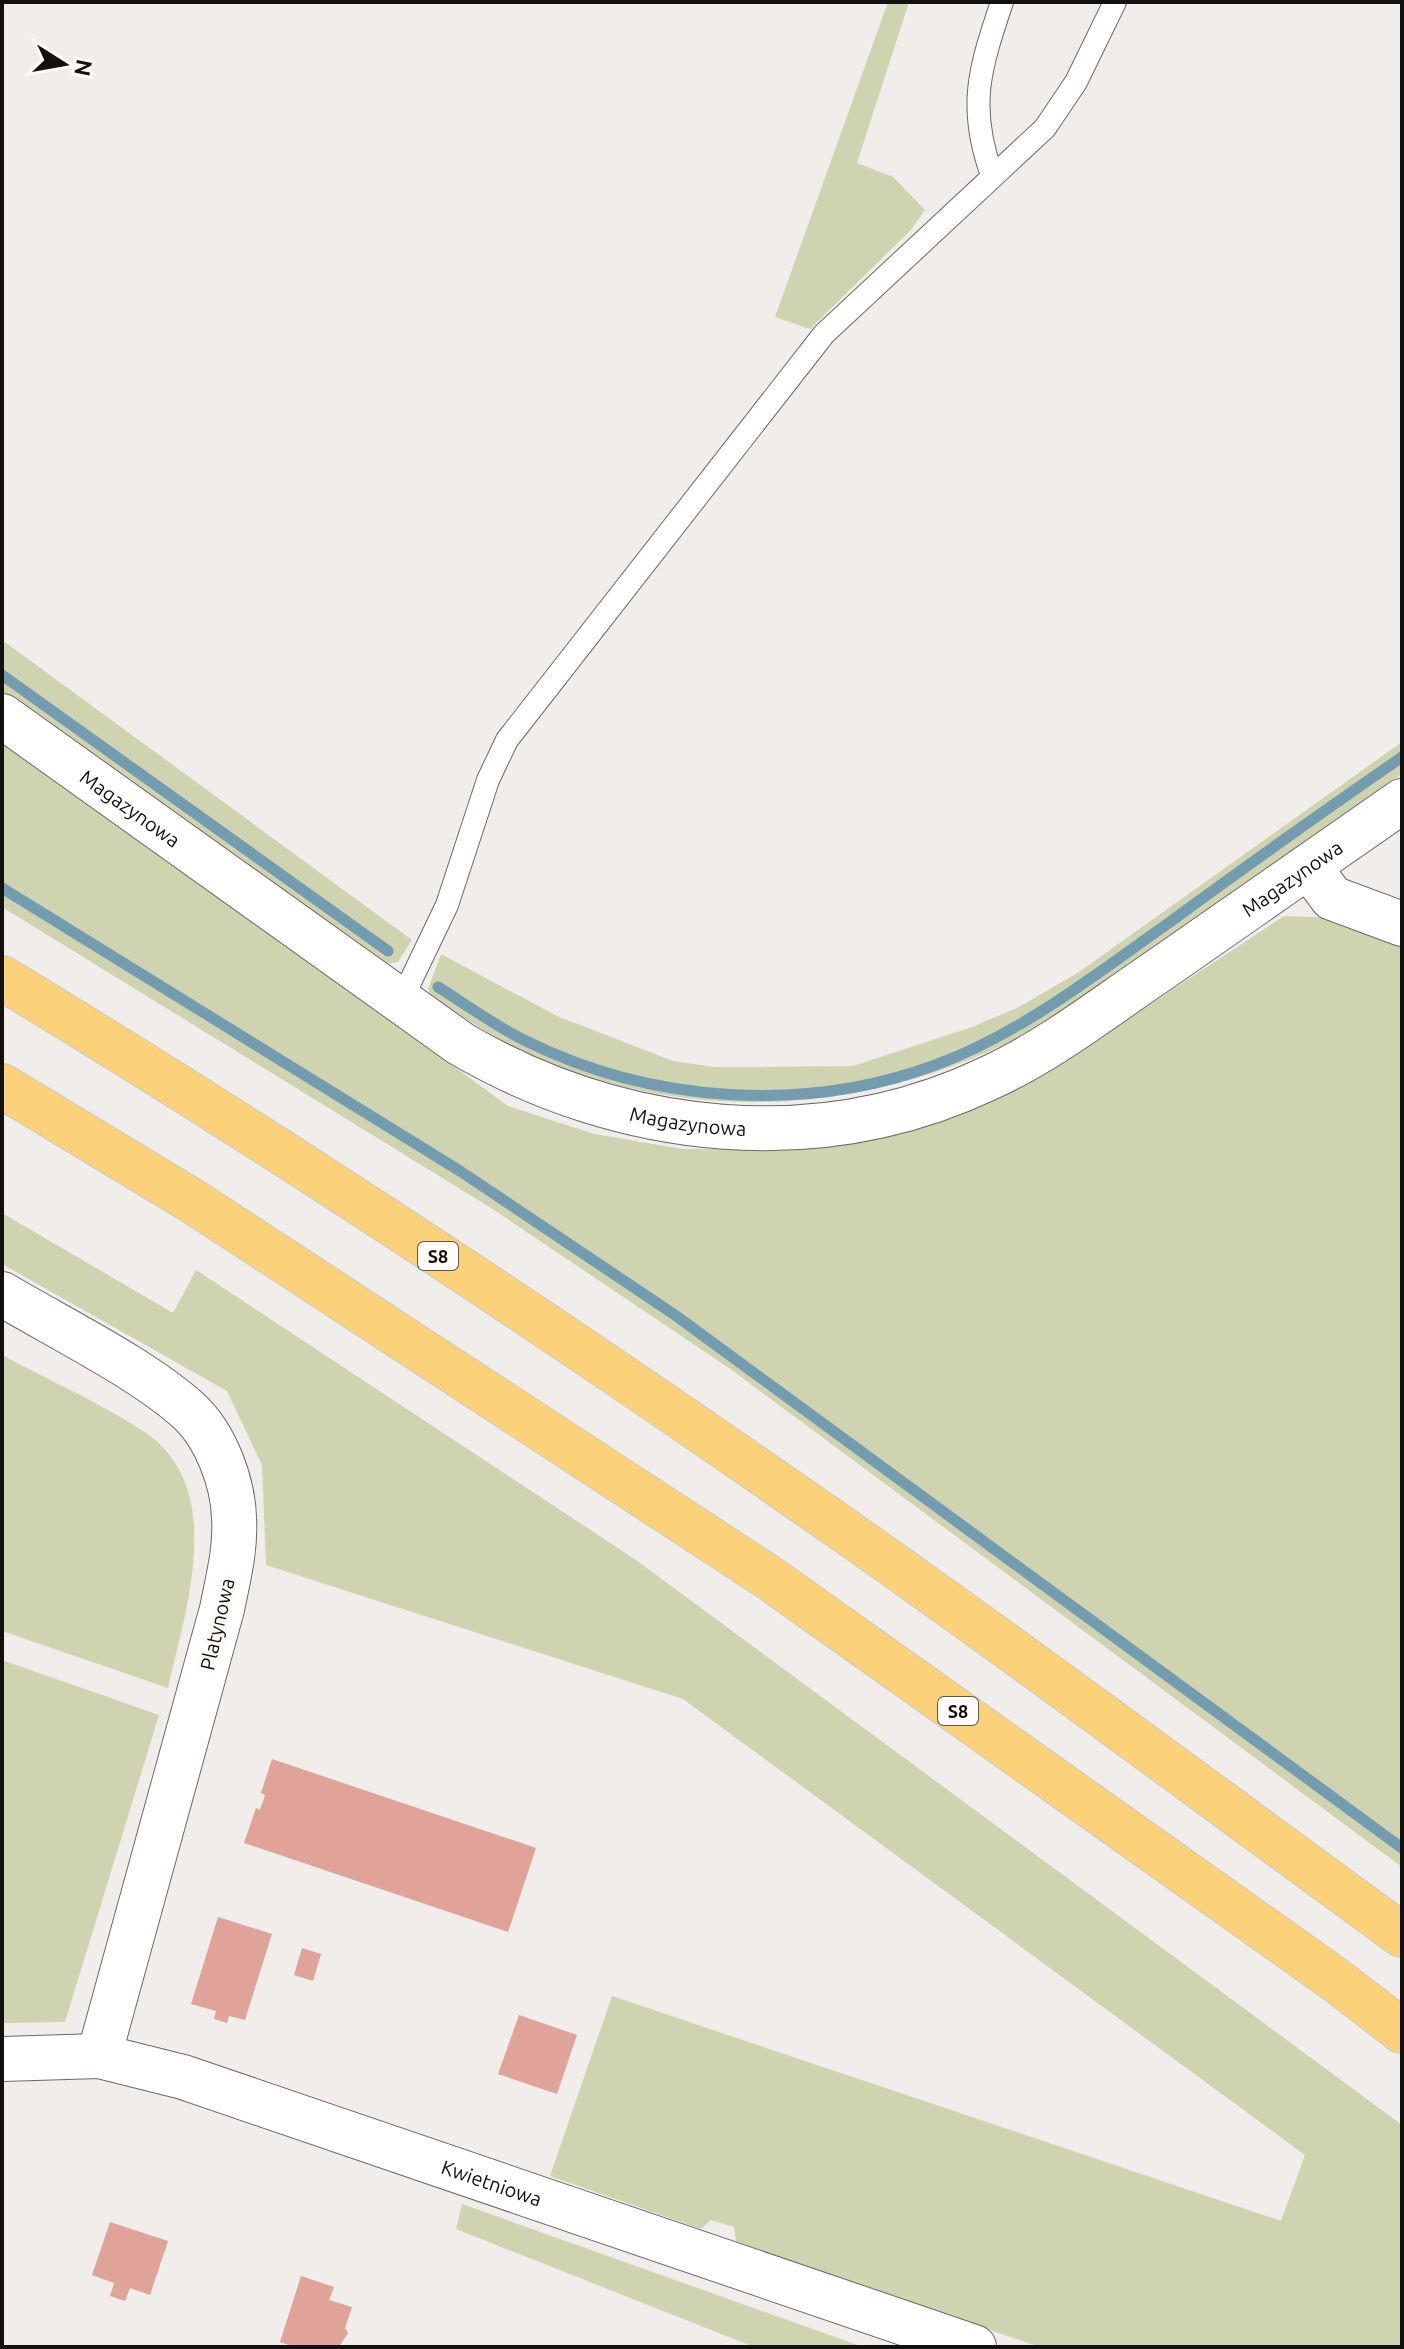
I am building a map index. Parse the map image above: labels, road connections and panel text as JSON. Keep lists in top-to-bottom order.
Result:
{
  "streets": {
    "highway": ["S8"],
    "street": ["Magazynowa", "Platynowa", "Kwietniowa"]
  },
  "crossings": [
    ["Platynowa", "Kwietniowa"]
  ],
  "north": "right"
}
